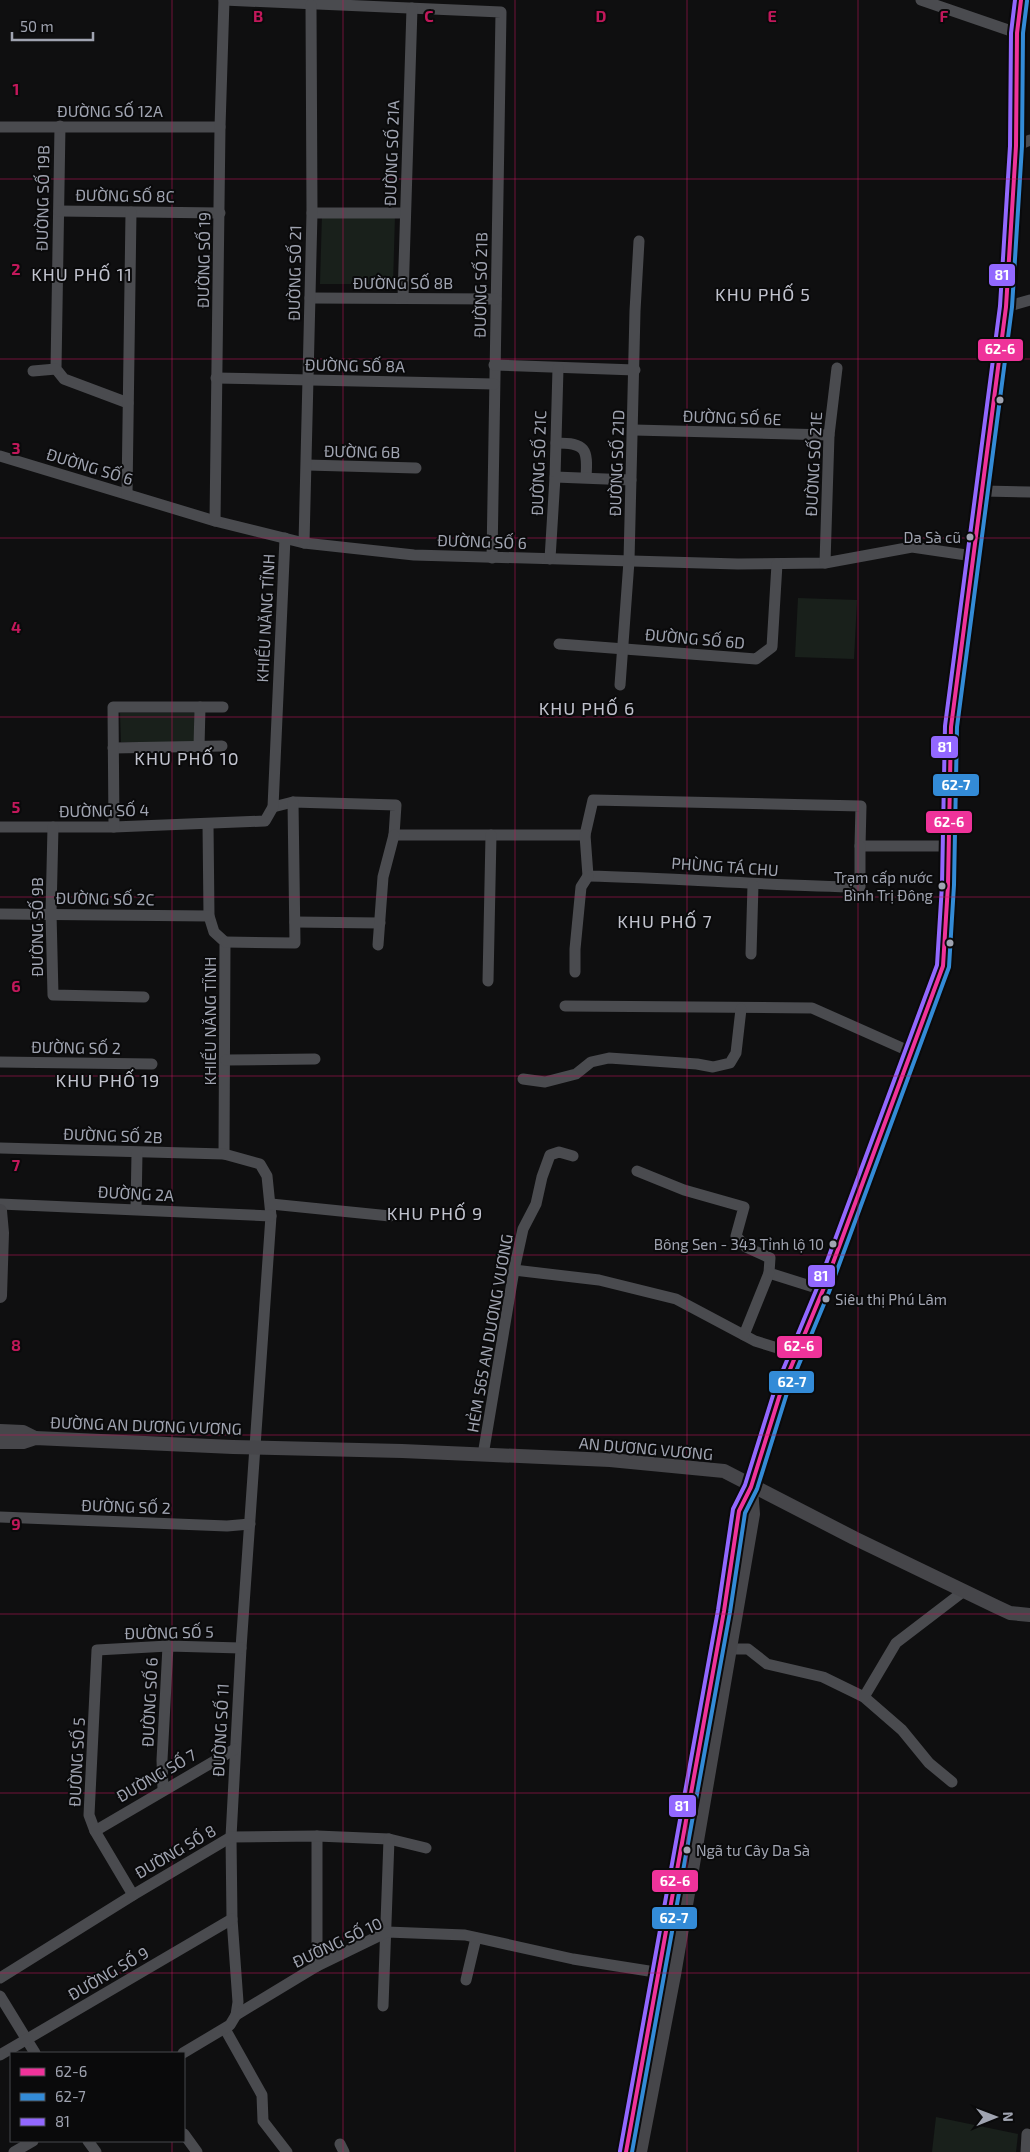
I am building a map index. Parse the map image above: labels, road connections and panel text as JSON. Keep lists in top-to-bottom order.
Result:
{
  "streets": {
    "main road": ["ĐƯỜNG AN DƯƠNG VƯƠNG", "AN DƯƠNG VƯƠNG"],
    "street": [
      "ĐƯỜNG SỐ 12A",
      "ĐƯỜNG SỐ 21A",
      "ĐƯỜNG SỐ 8C",
      "ĐƯỜNG SỐ 19B",
      "ĐƯỜNG SỐ 19",
      "ĐƯỜNG SỐ 21",
      "ĐƯỜNG SỐ 8B",
      "ĐƯỜNG SỐ 21B",
      "ĐƯỜNG SỐ 8A",
      "ĐƯỜNG SỐ 6E",
      "ĐƯỜNG 6B",
      "ĐƯỜNG SỐ 21C",
      "ĐƯỜNG SỐ 21D",
      "ĐƯỜNG SỐ 21E",
      "ĐƯỜNG SỐ 6",
      "KHIẾU NĂNG TĨNH",
      "ĐƯỜNG SỐ 6D",
      "ĐƯỜNG SỐ 4",
      "PHÙNG TÁ CHU",
      "ĐƯỜNG SỐ 2C",
      "ĐƯỜNG SỐ 9B",
      "ĐƯỜNG SỐ 2",
      "ĐƯỜNG SỐ 2B",
      "ĐƯỜNG 2A",
      "HẺM 565 AN DƯƠNG VƯƠNG",
      "ĐƯỜNG SỐ 5",
      "ĐƯỜNG SỐ 11",
      "ĐƯỜNG SỐ 7",
      "ĐƯỜNG SỐ 8",
      "ĐƯỜNG SỐ 10",
      "ĐƯỜNG SỐ 9"
    ]
  },
  "crossings": [
    ["ĐƯỜNG SỐ 12A", "ĐƯỜNG SỐ 19B"],
    ["ĐƯỜNG SỐ 12A", "ĐƯỜNG SỐ 19"],
    ["ĐƯỜNG SỐ 21A", "ĐƯỜNG SỐ 8B"],
    ["ĐƯỜNG SỐ 21A", "ĐƯỜNG SỐ 21B"],
    ["ĐƯỜNG SỐ 8C", "ĐƯỜNG SỐ 19B"],
    ["ĐƯỜNG SỐ 8C", "ĐƯỜNG SỐ 19"],
    ["ĐƯỜNG SỐ 19", "ĐƯỜNG SỐ 8A"],
    ["ĐƯỜNG SỐ 19", "ĐƯỜNG SỐ 6"],
    ["ĐƯỜNG SỐ 21", "ĐƯỜNG SỐ 8B"],
    ["ĐƯỜNG SỐ 21", "ĐƯỜNG SỐ 8A"],
    ["ĐƯỜNG SỐ 21", "ĐƯỜNG 6B"],
    ["ĐƯỜNG SỐ 21", "ĐƯỜNG SỐ 6"],
    ["ĐƯỜNG SỐ 8B", "ĐƯỜNG SỐ 21B"],
    ["ĐƯỜNG SỐ 21B", "ĐƯỜNG SỐ 8A"],
    ["ĐƯỜNG SỐ 21B", "ĐƯỜNG SỐ 6"],
    ["ĐƯỜNG SỐ 6E", "ĐƯỜNG SỐ 21D"],
    ["ĐƯỜNG SỐ 6E", "ĐƯỜNG SỐ 21E"],
    ["ĐƯỜNG SỐ 21C", "ĐƯỜNG SỐ 6"],
    ["ĐƯỜNG SỐ 21D", "ĐƯỜNG SỐ 6"],
    ["ĐƯỜNG SỐ 21D", "ĐƯỜNG SỐ 6D"],
    ["ĐƯỜNG SỐ 21E", "ĐƯỜNG SỐ 6"],
    ["ĐƯỜNG SỐ 6", "KHIẾU NĂNG TĨNH"],
    ["ĐƯỜNG SỐ 6", "ĐƯỜNG SỐ 6D"],
    ["ĐƯỜNG SỐ 6", "ĐƯỜNG SỐ 5"],
    ["ĐƯỜNG SỐ 6", "ĐƯỜNG SỐ 7"],
    ["KHIẾU NĂNG TĨNH", "ĐƯỜNG SỐ 4"],
    ["KHIẾU NĂNG TĨNH", "ĐƯỜNG SỐ 2C"],
    ["KHIẾU NĂNG TĨNH", "ĐƯỜNG SỐ 2B"],
    ["ĐƯỜNG SỐ 4", "ĐƯỜNG SỐ 9B"],
    ["ĐƯỜNG SỐ 2C", "ĐƯỜNG SỐ 9B"],
    ["ĐƯỜNG SỐ 2", "ĐƯỜNG SỐ 11"],
    ["HẺM 565 AN DƯƠNG VƯƠNG", "AN DƯƠNG VƯƠNG"],
    ["ĐƯỜNG AN DƯƠNG VƯƠNG", "AN DƯƠNG VƯƠNG"],
    ["ĐƯỜNG AN DƯƠNG VƯƠNG", "ĐƯỜNG SỐ 11"],
    ["AN DƯƠNG VƯƠNG", "ĐƯỜNG SỐ 11"],
    ["ĐƯỜNG SỐ 5", "ĐƯỜNG SỐ 11"],
    ["ĐƯỜNG SỐ 5", "ĐƯỜNG SỐ 7"],
    ["ĐƯỜNG SỐ 5", "ĐƯỜNG SỐ 8"],
    ["ĐƯỜNG SỐ 11", "ĐƯỜNG SỐ 7"],
    ["ĐƯỜNG SỐ 11", "ĐƯỜNG SỐ 8"],
    ["ĐƯỜNG SỐ 11", "ĐƯỜNG SỐ 10"],
    ["ĐƯỜNG SỐ 11", "ĐƯỜNG SỐ 9"]
  ],
  "districts": [
    "KHU PHỐ 11",
    "KHU PHỐ 5",
    "KHU PHỐ 6",
    "KHU PHỐ 10",
    "KHU PHỐ 7",
    "KHU PHỐ 19",
    "KHU PHỐ 9"
  ],
  "places": [
    "Da Sà cũ",
    "Trạm cấp nước Bình Trị Đông",
    "Bông Sen - 343 Tỉnh lộ 10",
    "Siêu thị Phú Lâm",
    "Ngã tư Cây Da Sà"
  ],
  "lines": ["transit line 62-6", "transit line 81", "transit line 62-7"],
  "legend": ["62-6", "62-7", "81"],
  "scale_bar": "50 m",
  "north": "right",
  "grid": {
    "columns": [
      "B",
      "C",
      "D",
      "E",
      "F"
    ],
    "rows": [
      "1",
      "2",
      "3",
      "4",
      "5",
      "6",
      "7",
      "8",
      "9"
    ]
  }
}
